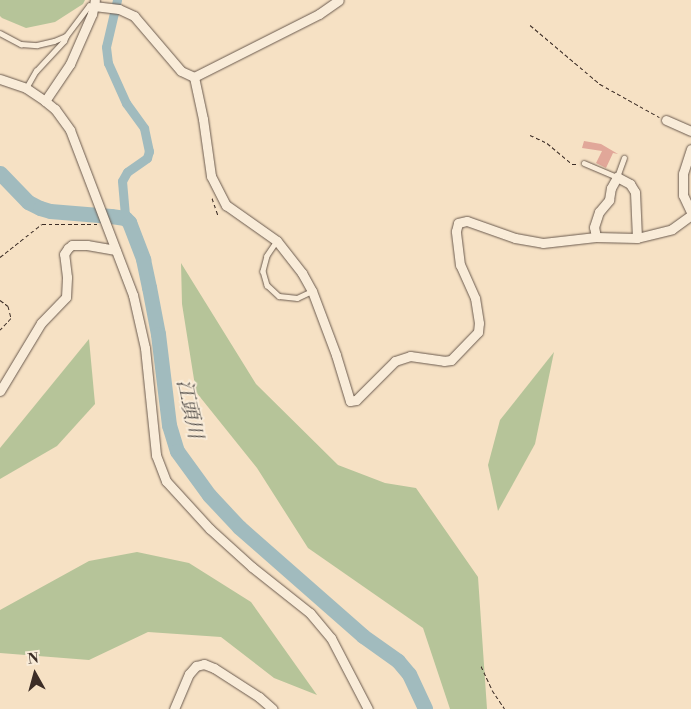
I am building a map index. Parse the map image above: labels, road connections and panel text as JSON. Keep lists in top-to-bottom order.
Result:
{
  "water": ["江頭川"],
  "north": "top"
}
